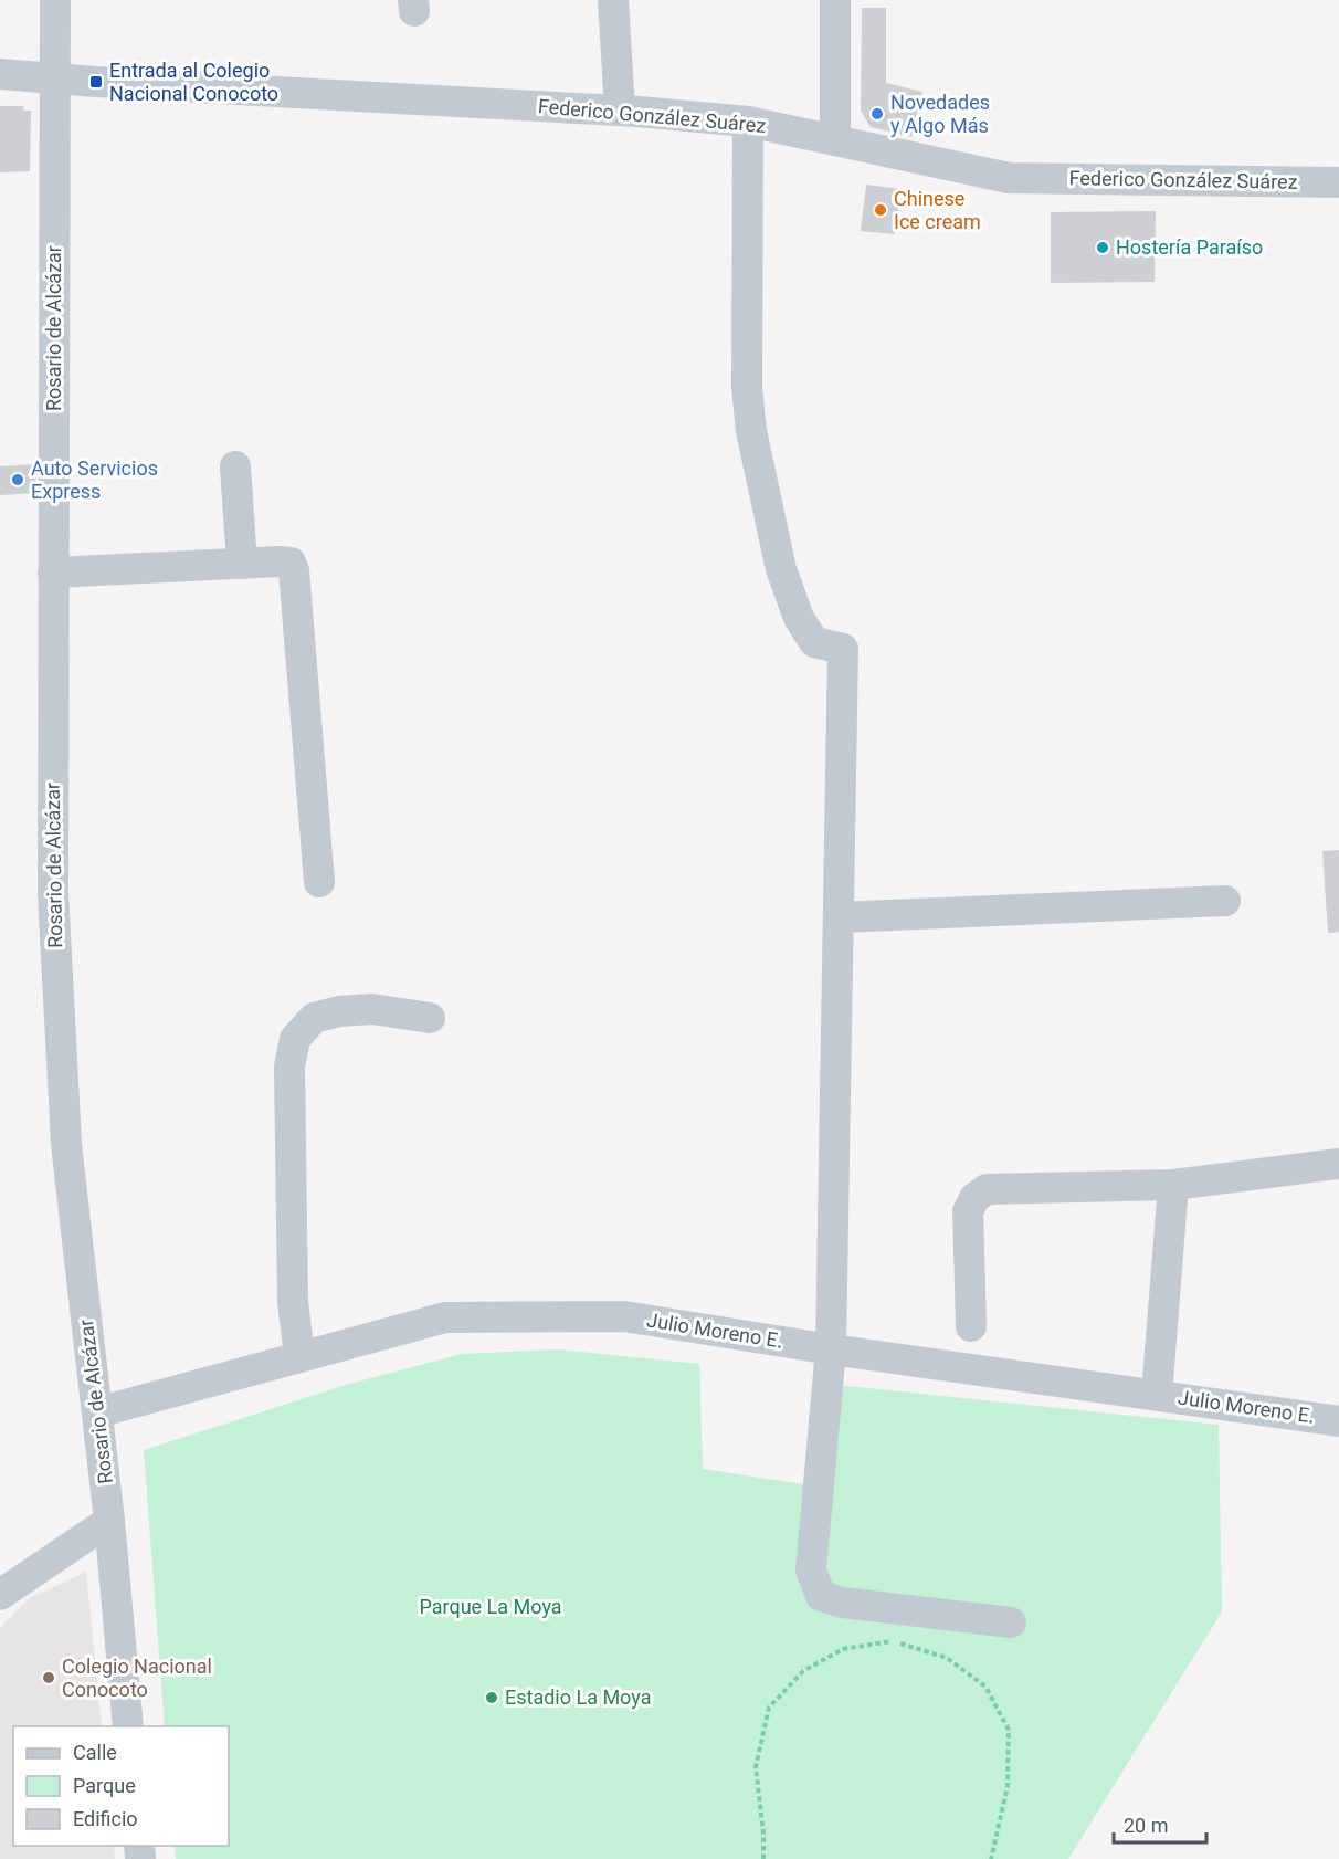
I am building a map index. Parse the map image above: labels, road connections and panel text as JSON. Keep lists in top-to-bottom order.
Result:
{
  "streets": {
    "street": ["Federico González Suárez", "Rosario de Alcázar", "Julio Moreno E."]
  },
  "crossings": [
    ["Federico González Suárez", "Rosario de Alcázar"],
    ["Rosario de Alcázar", "Julio Moreno E."]
  ],
  "parks": ["Parque La Moya"],
  "places": {
    "transit": ["Entrada al Colegio Nacional Conocoto"],
    "other": [
      "Novedades y Algo Más",
      "Chinese Ice cream",
      "Hostería Paraíso",
      "Auto Servicios Express",
      "Colegio Nacional Conocoto",
      "Estadio La Moya"
    ]
  },
  "legend": ["Calle", "Parque", "Edificio"],
  "scale_bar": "20 m"
}
